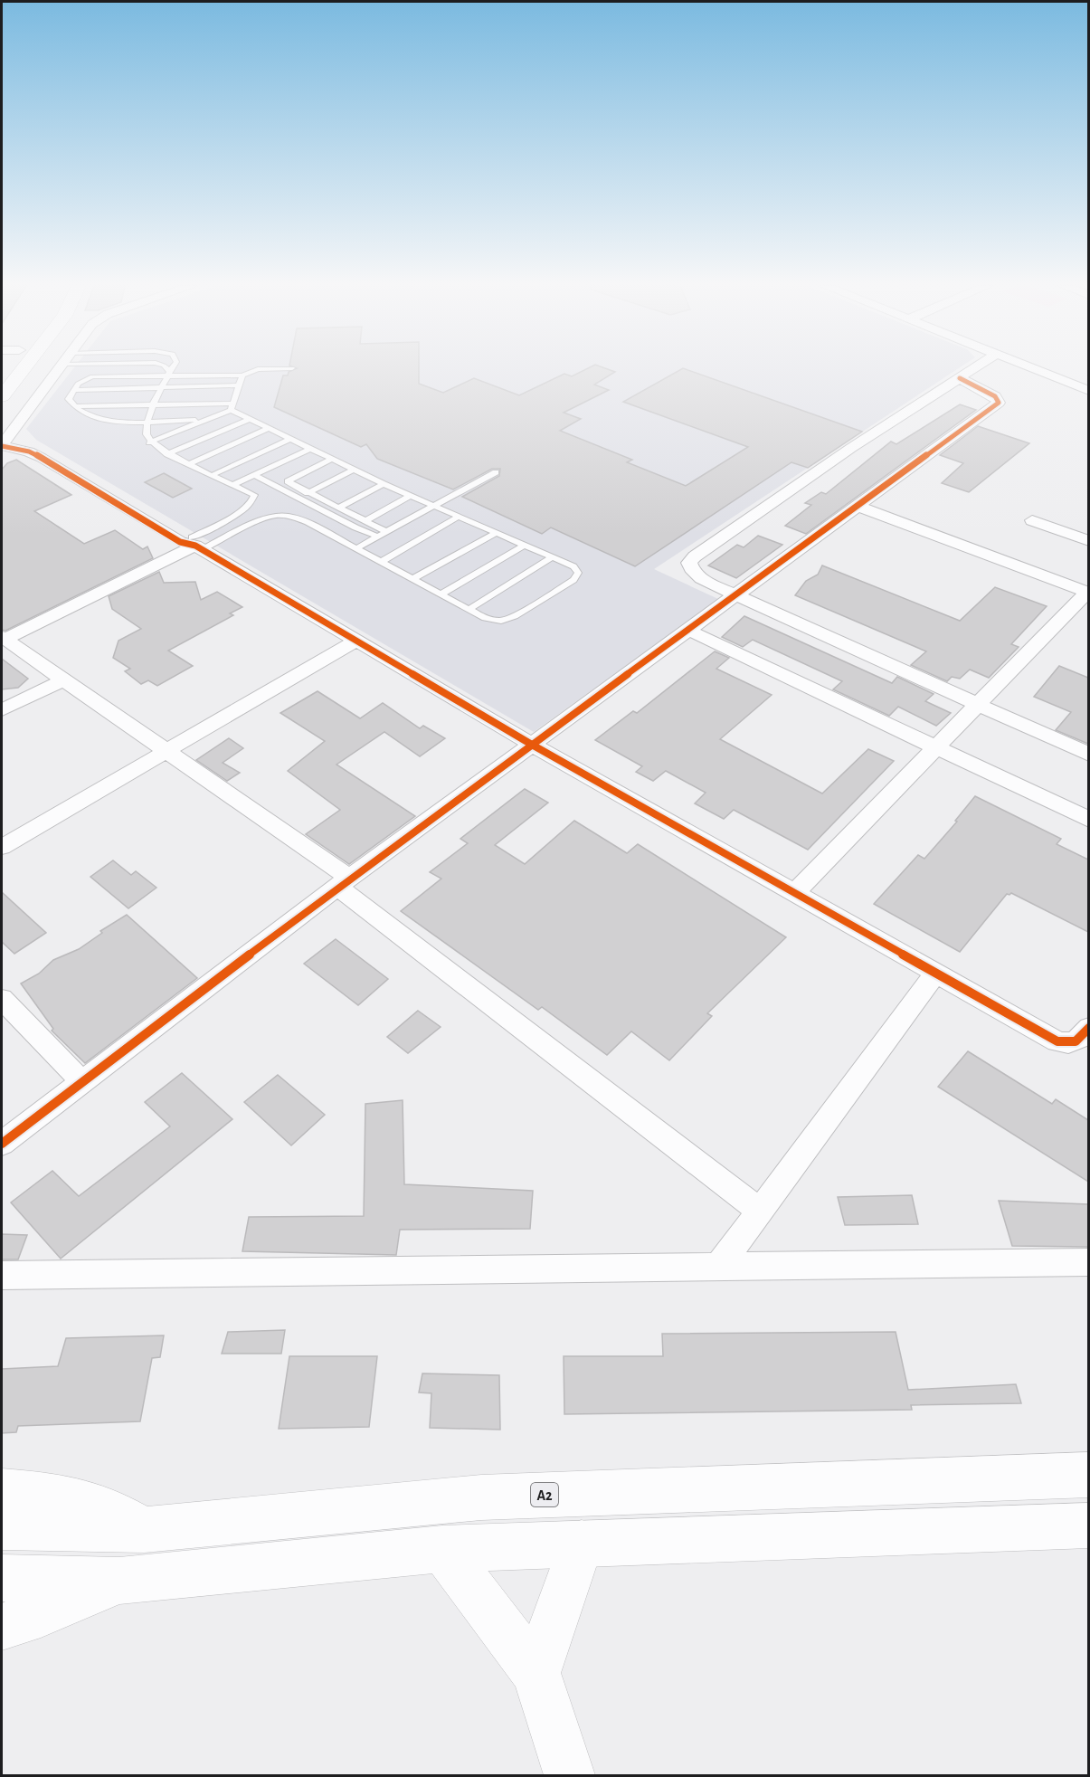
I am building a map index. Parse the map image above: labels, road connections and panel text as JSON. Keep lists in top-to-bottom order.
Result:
{
  "streets": {
    "main road": ["A2"]
  }
}
